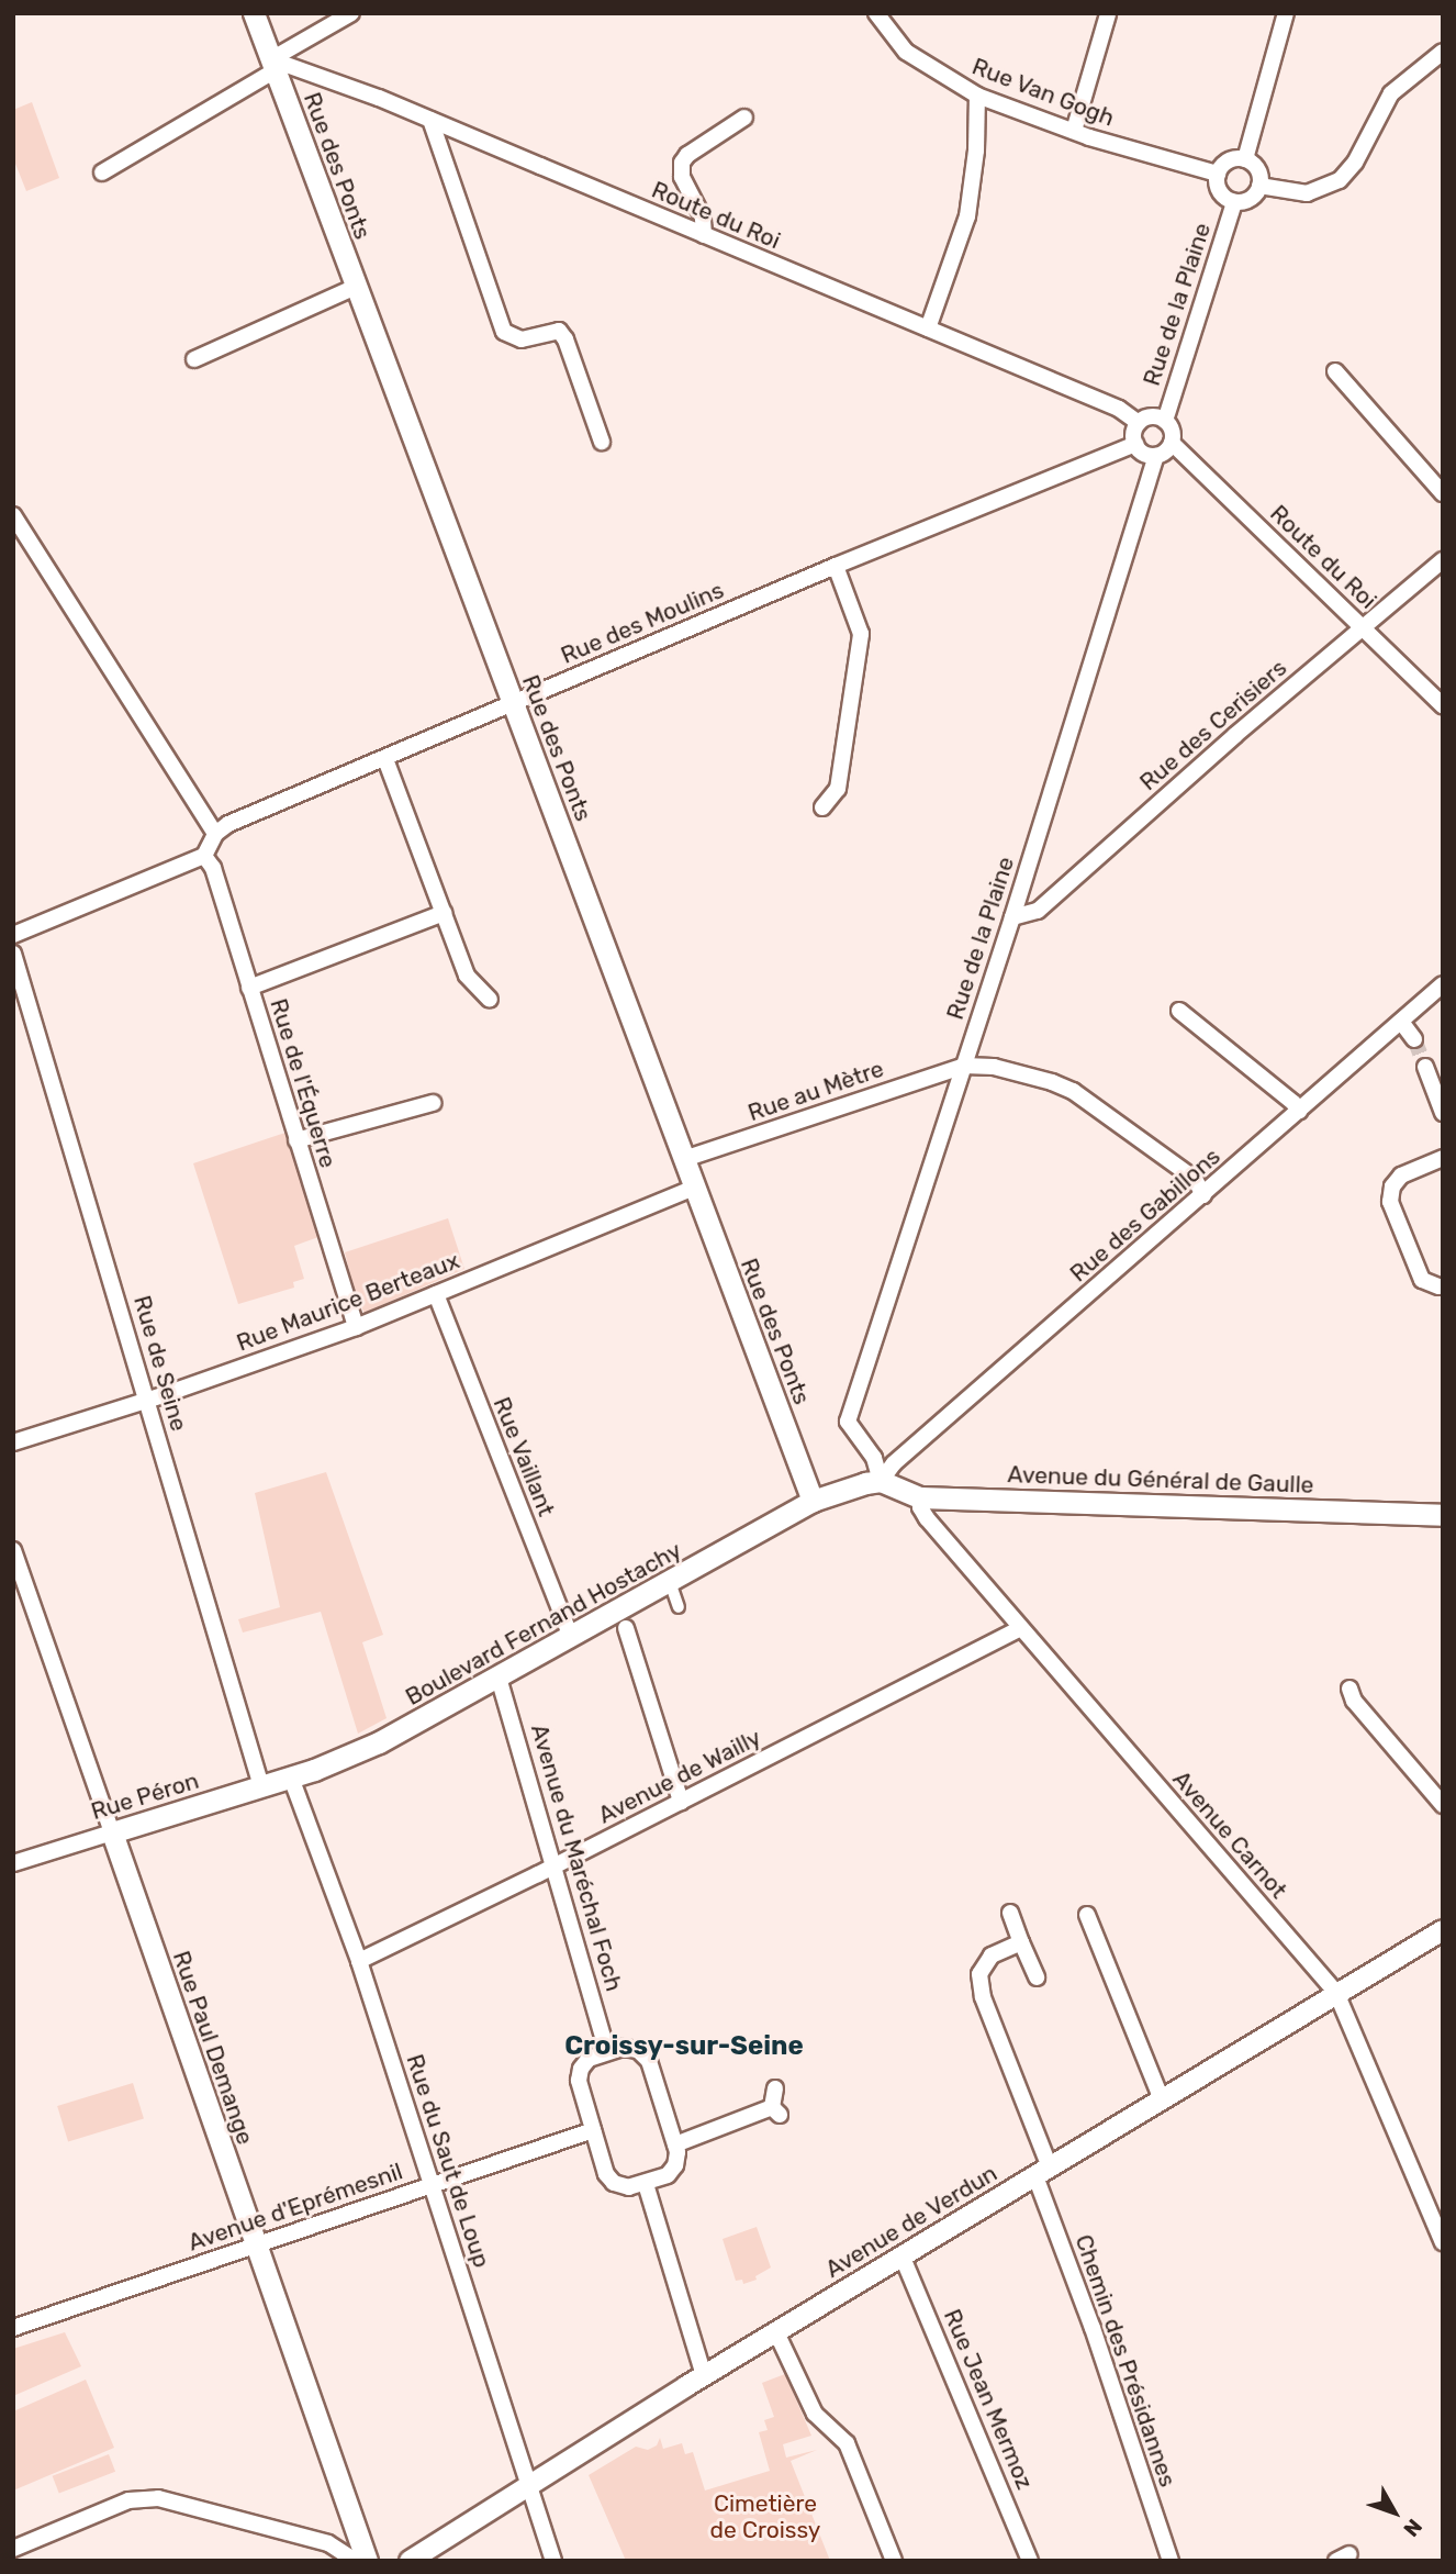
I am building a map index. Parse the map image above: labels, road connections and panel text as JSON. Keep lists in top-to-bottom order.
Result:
{
  "streets": {
    "main road": [
      "Rue des Ponts",
      "Avenue du Général de Gaulle",
      "Boulevard Fernand Hostachy",
      "Rue Péron",
      "Rue Paul Demange"
    ],
    "street": [
      "Rue Van Gogh",
      "Route du Roi",
      "Rue de la Plaine",
      "Rue des Moulins",
      "Rue des Cerisiers",
      "Rue de l'Équerre",
      "Rue au Mètre",
      "Rue des Gabillons",
      "Rue Maurice Berteaux",
      "Rue de Seine",
      "Rue Vaillant",
      "Avenue de Wailly",
      "Avenue Carnot",
      "Avenue du Maréchal Foch",
      "Rue du Saut de Loup",
      "Avenue d'Eprémesnil",
      "Avenue de Verdun",
      "Chemin des Présidannes",
      "Rue Jean Mermoz"
    ]
  },
  "crossings": [
    ["Rue Van Gogh", "Rue de la Plaine"],
    ["Rue des Ponts", "Route du Roi"],
    ["Rue des Ponts", "Rue des Moulins"],
    ["Rue des Ponts", "Rue au Mètre"],
    ["Rue des Ponts", "Rue Maurice Berteaux"],
    ["Rue des Ponts", "Boulevard Fernand Hostachy"],
    ["Route du Roi", "Rue de la Plaine"],
    ["Route du Roi", "Rue des Moulins"],
    ["Route du Roi", "Rue des Cerisiers"],
    ["Rue de la Plaine", "Rue des Moulins"],
    ["Rue de la Plaine", "Rue des Cerisiers"],
    ["Rue de la Plaine", "Rue au Mètre"],
    ["Rue de la Plaine", "Rue des Gabillons"],
    ["Rue de la Plaine", "Avenue du Général de Gaulle"],
    ["Rue de la Plaine", "Boulevard Fernand Hostachy"],
    ["Rue de l'Équerre", "Rue Maurice Berteaux"],
    ["Rue des Gabillons", "Avenue du Général de Gaulle"],
    ["Rue des Gabillons", "Boulevard Fernand Hostachy"],
    ["Rue Maurice Berteaux", "Rue de Seine"],
    ["Rue Maurice Berteaux", "Rue Vaillant"],
    ["Rue de Seine", "Rue Péron"],
    ["Rue Vaillant", "Boulevard Fernand Hostachy"],
    ["Avenue du Général de Gaulle", "Boulevard Fernand Hostachy"],
    ["Avenue du Général de Gaulle", "Avenue Carnot"],
    ["Boulevard Fernand Hostachy", "Rue Péron"],
    ["Boulevard Fernand Hostachy", "Avenue du Maréchal Foch"],
    ["Boulevard Fernand Hostachy", "Rue du Saut de Loup"],
    ["Avenue de Wailly", "Avenue Carnot"],
    ["Avenue de Wailly", "Avenue du Maréchal Foch"],
    ["Avenue de Wailly", "Rue du Saut de Loup"],
    ["Rue Péron", "Rue Paul Demange"],
    ["Rue Péron", "Rue du Saut de Loup"],
    ["Avenue Carnot", "Avenue de Verdun"],
    ["Rue Paul Demange", "Avenue d'Eprémesnil"],
    ["Rue du Saut de Loup", "Avenue d'Eprémesnil"],
    ["Rue du Saut de Loup", "Avenue de Verdun"],
    ["Avenue de Verdun", "Chemin des Présidannes"],
    ["Avenue de Verdun", "Rue Jean Mermoz"]
  ],
  "districts": ["Croissy-sur-Seine"],
  "parks": ["Cimetière de Croissy"],
  "north": "bottom right"
}
